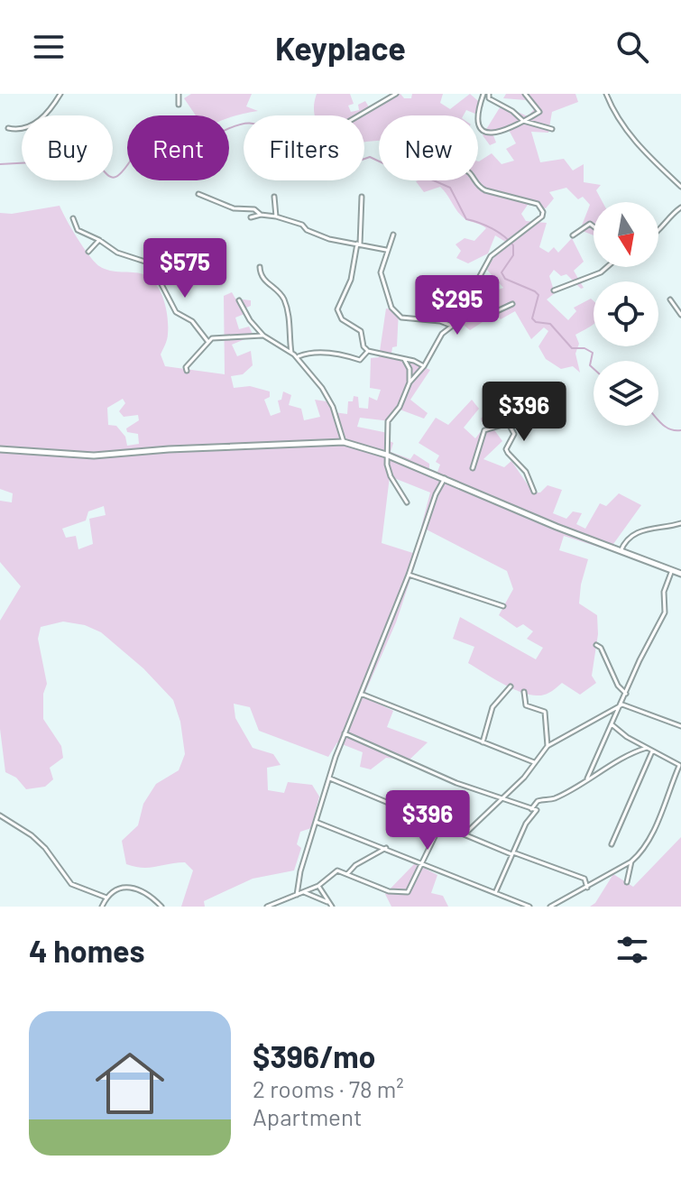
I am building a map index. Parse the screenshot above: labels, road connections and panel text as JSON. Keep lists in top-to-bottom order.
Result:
{
  "north": "bottom",
  "page": {
    "header": "Keyplace",
    "chip": [
      "Buy",
      "Rent",
      "Filters",
      "New"
    ],
    "price": [
      "$575",
      "$295",
      "$396",
      "$396"
    ],
    "heading": "4 homes",
    "list": [
      {
        "name": "$396/mo",
        "note": "2 rooms · 78 m² · Apartment"
      }
    ]
  }
}
